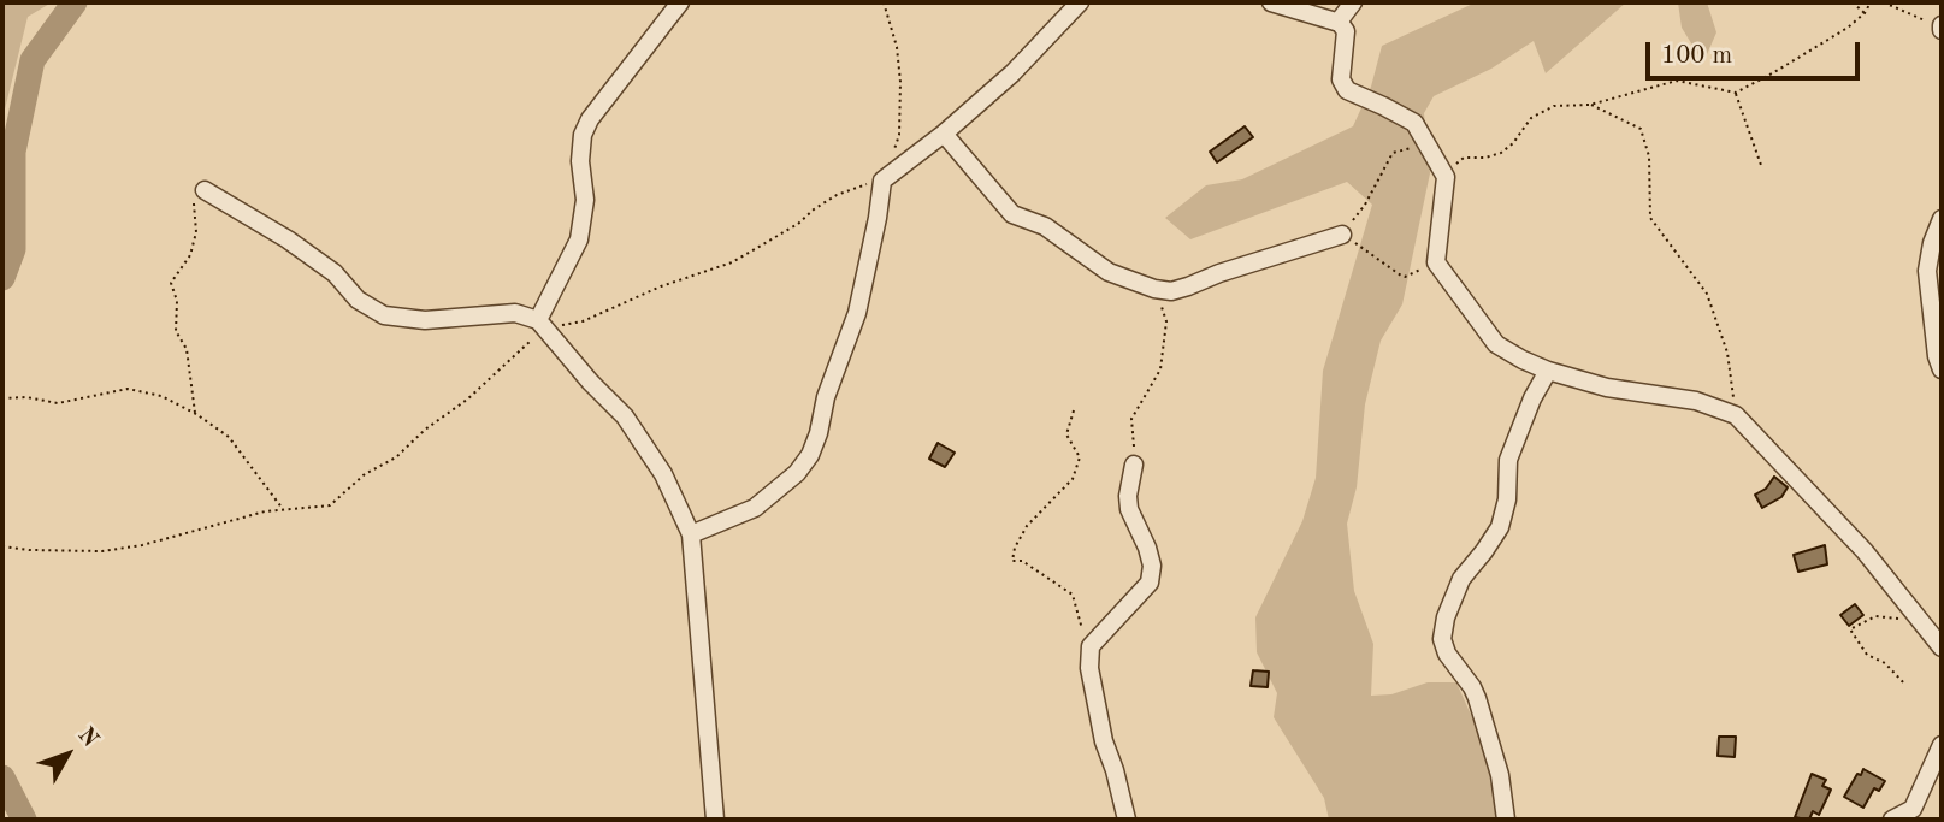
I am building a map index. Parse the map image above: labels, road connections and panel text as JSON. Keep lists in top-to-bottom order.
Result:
{
  "scale_bar": "100 m",
  "north": "top right"
}
